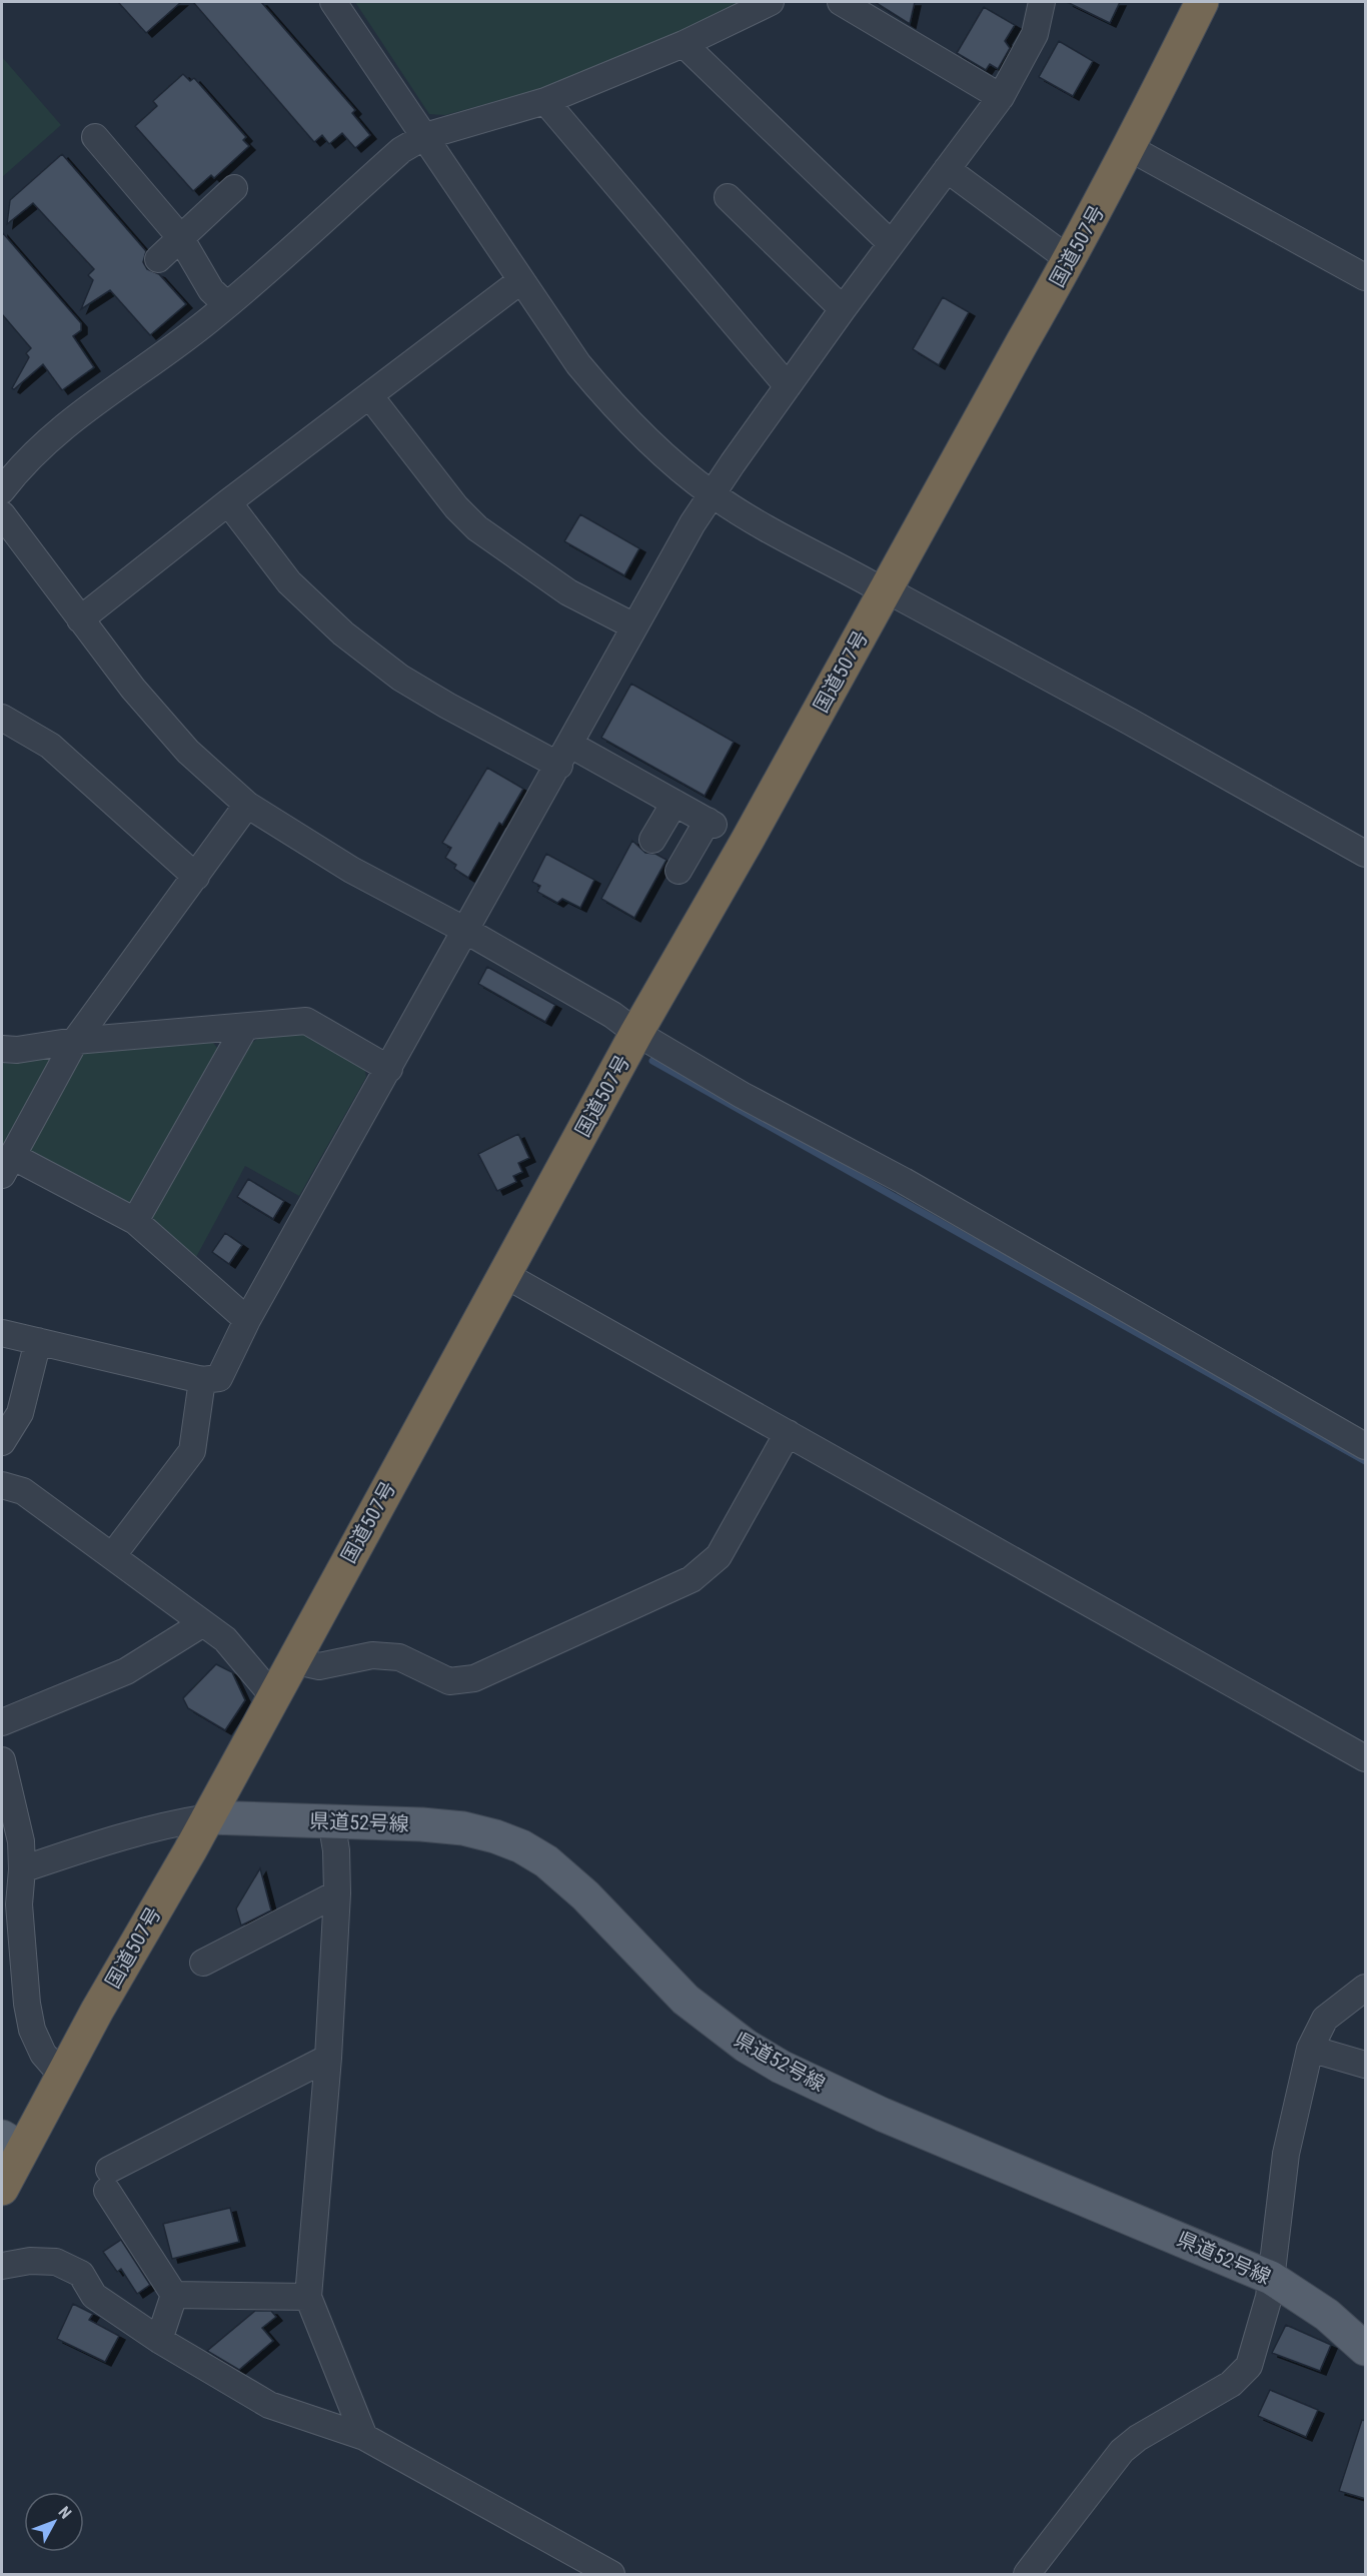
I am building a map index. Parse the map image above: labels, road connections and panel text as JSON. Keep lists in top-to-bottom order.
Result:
{
  "streets": {
    "highway": ["国道507号"],
    "main road": ["県道52号線"]
  },
  "crossings": [
    ["国道507号", "県道52号線"]
  ],
  "north": "top right"
}
